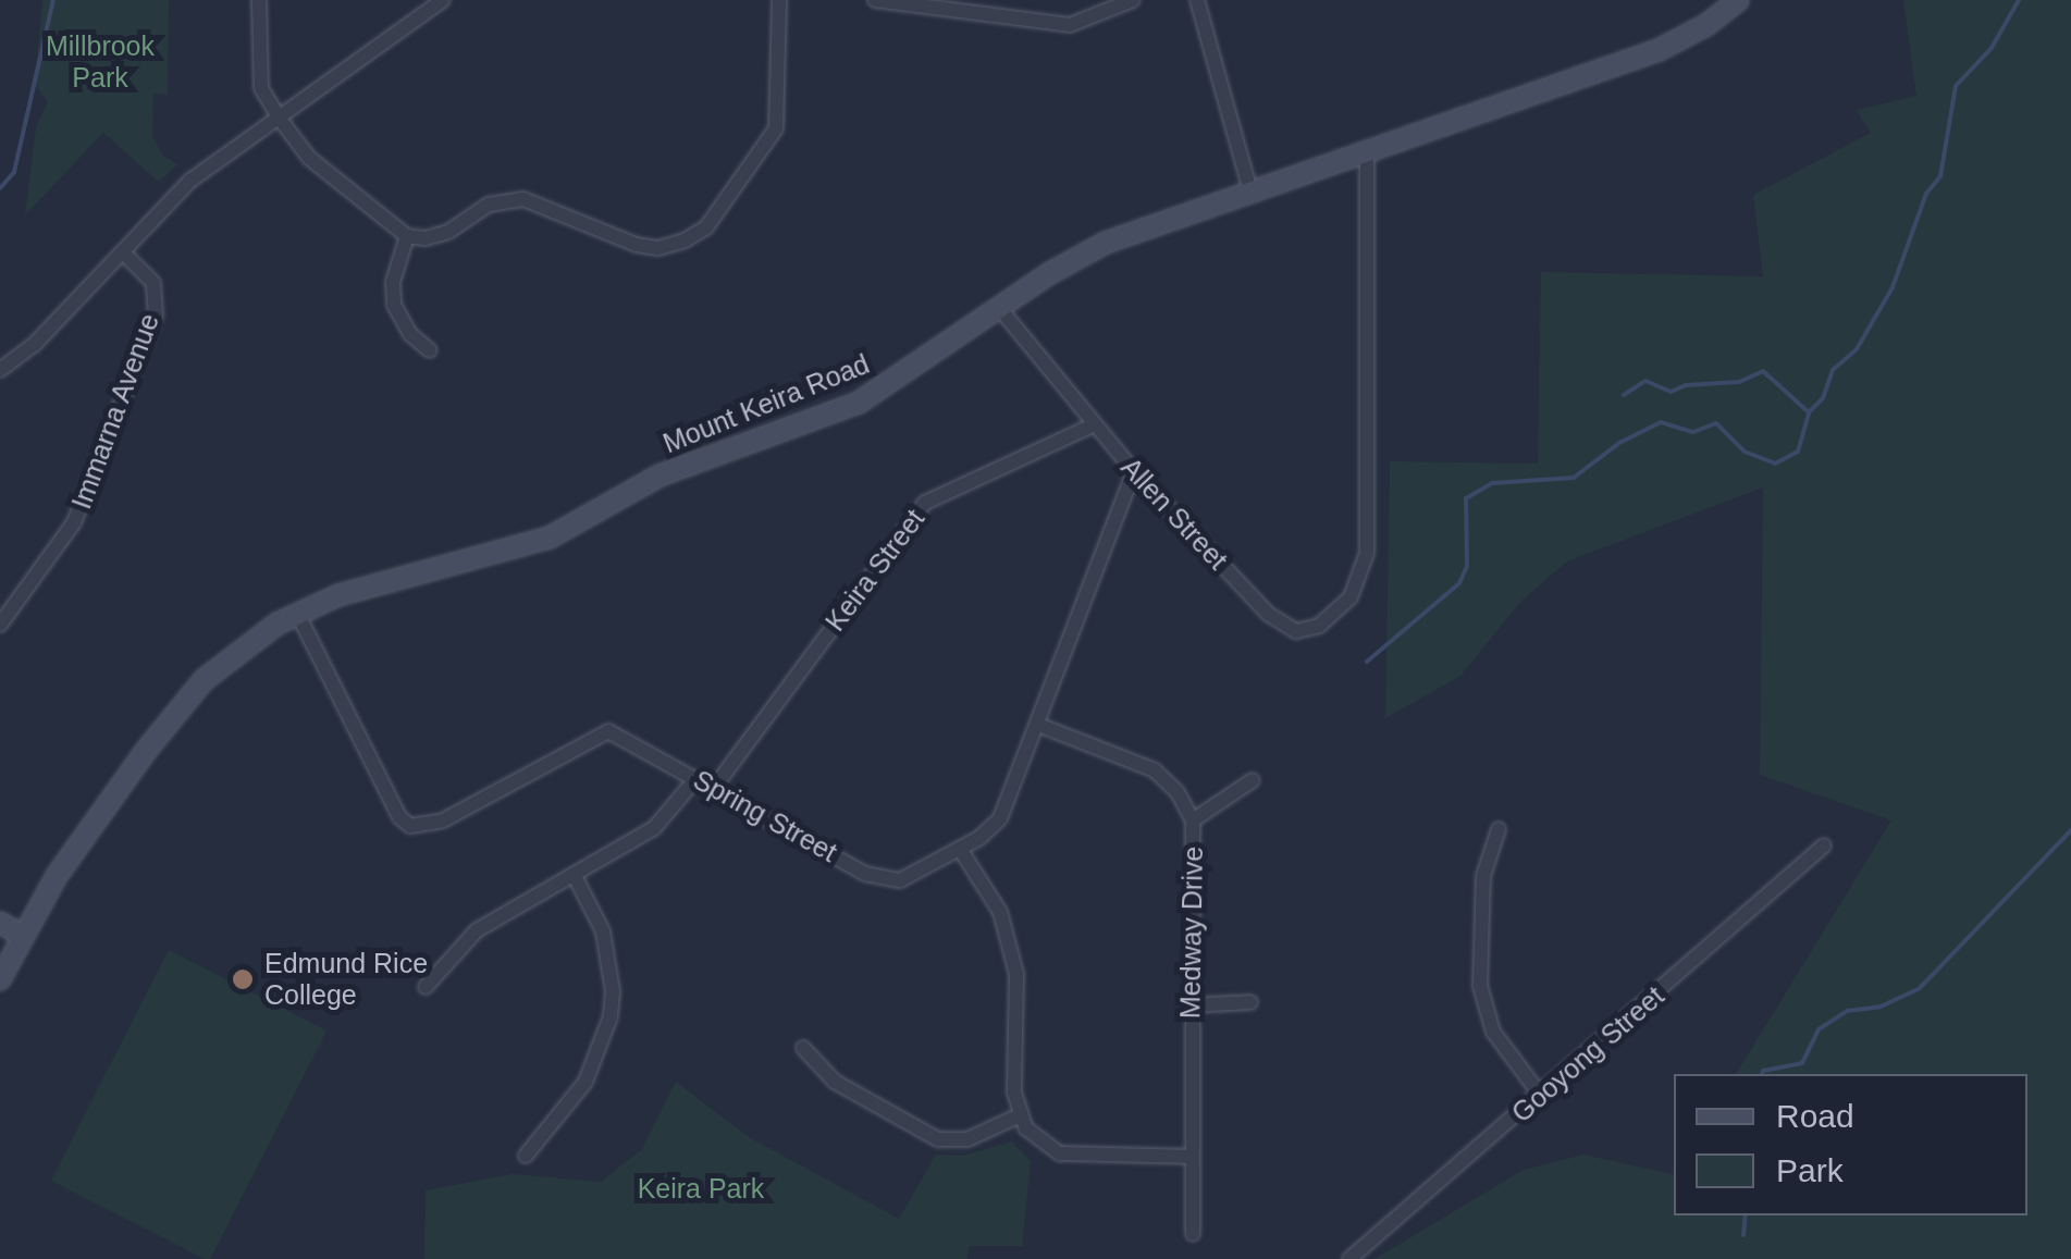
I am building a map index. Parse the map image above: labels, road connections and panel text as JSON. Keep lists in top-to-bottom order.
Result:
{
  "streets": {
    "main road": ["Mount Keira Road"],
    "street": [
      "Immarna Avenue",
      "Allen Street",
      "Keira Street",
      "Spring Street",
      "Medway Drive",
      "Gooyong Street"
    ]
  },
  "crossings": [
    ["Mount Keira Road", "Allen Street"],
    ["Mount Keira Road", "Spring Street"],
    ["Allen Street", "Keira Street"],
    ["Allen Street", "Spring Street"],
    ["Keira Street", "Spring Street"],
    ["Spring Street", "Medway Drive"]
  ],
  "parks": ["Millbrook Park", "Keira Park"],
  "places": ["Edmund Rice College"],
  "legend": ["Road", "Park"]
}
